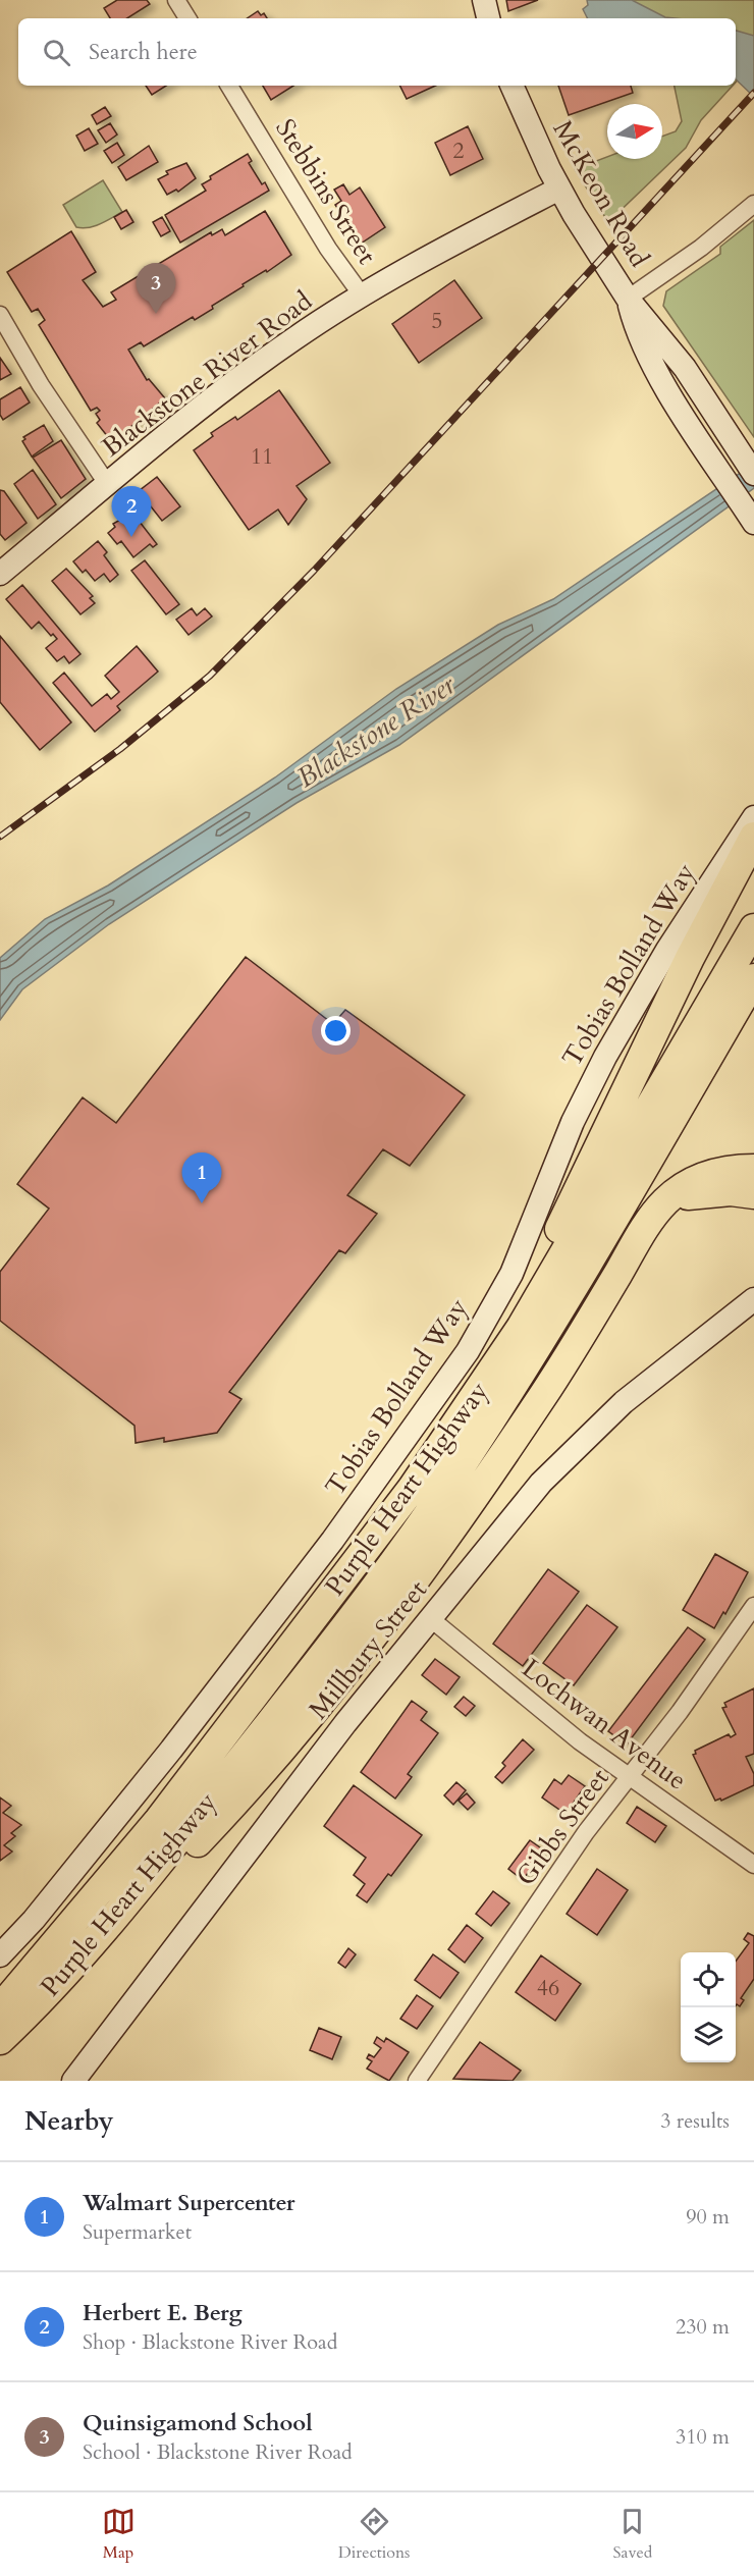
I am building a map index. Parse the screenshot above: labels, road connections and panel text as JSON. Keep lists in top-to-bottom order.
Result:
{
  "streets": {
    "highway": ["Purple Heart Highway"],
    "main road": [
      "McKeon Road",
      "Blackstone River Road",
      "Tobias Bolland Way",
      "Millbury Street"
    ],
    "street": ["Stebbins Street", "Lochwan Avenue", "Gibbs Street"]
  },
  "crossings": [
    ["Stebbins Street", "Blackstone River Road"],
    ["McKeon Road", "Blackstone River Road"],
    ["Millbury Street", "Lochwan Avenue"],
    ["Lochwan Avenue", "Gibbs Street"]
  ],
  "water": ["Blackstone River"],
  "house_numbers": [
    "2",
    "5",
    "11",
    "46"
  ],
  "north": "right",
  "page": {
    "search": "Search here",
    "pins": ["3", "2", "1"],
    "heading": ["Nearby", "3 results"],
    "list": [
      {
        "mark": "1",
        "name": "Walmart Supercenter",
        "note": "Supermarket",
        "value": "90 m"
      },
      {
        "mark": "2",
        "name": "Herbert E. Berg",
        "note": "Shop · Blackstone River Road",
        "value": "230 m"
      },
      {
        "mark": "3",
        "name": "Quinsigamond School",
        "note": "School · Blackstone River Road",
        "value": "310 m"
      }
    ],
    "nav": ["Map", "Directions", "Saved"]
  }
}
